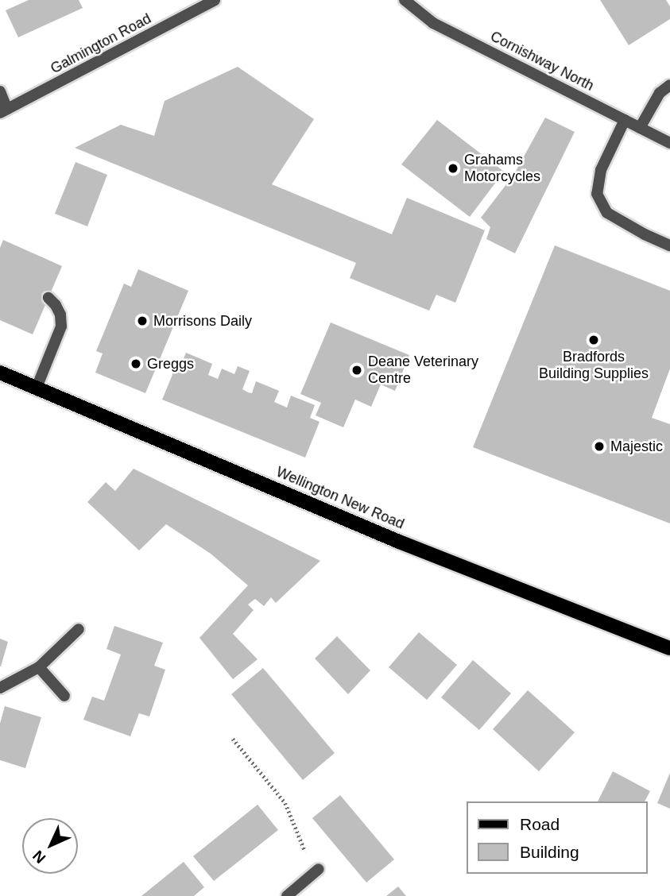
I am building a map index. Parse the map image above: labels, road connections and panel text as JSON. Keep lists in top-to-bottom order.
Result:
{
  "streets": {
    "main road": ["Wellington New Road"],
    "street": ["Galmington Road", "Cornishway North"]
  },
  "places": [
    "Grahams Motorcycles",
    "Morrisons Daily",
    "Bradfords Building Supplies",
    "Greggs",
    "Deane Veterinary Centre",
    "Majestic"
  ],
  "legend": ["Road", "Building"],
  "north": "bottom left"
}
